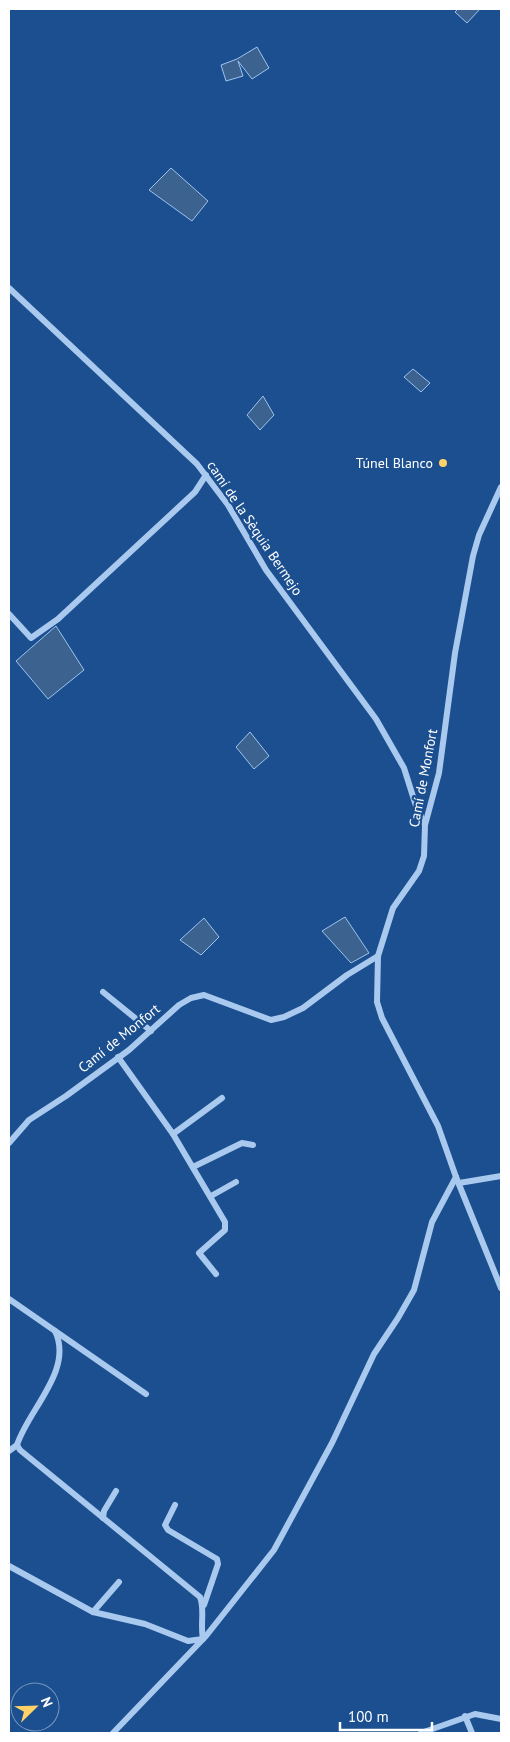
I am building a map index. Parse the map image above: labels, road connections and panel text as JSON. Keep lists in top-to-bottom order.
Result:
{
  "streets": {
    "street": ["camí de la Sèquia Bermejo", "Camí de Monfort"]
  },
  "crossings": [
    ["camí de la Sèquia Bermejo", "Camí de Monfort"]
  ],
  "places": ["Túnel Blanco"],
  "scale_bar": "100 m",
  "north": "top right"
}
